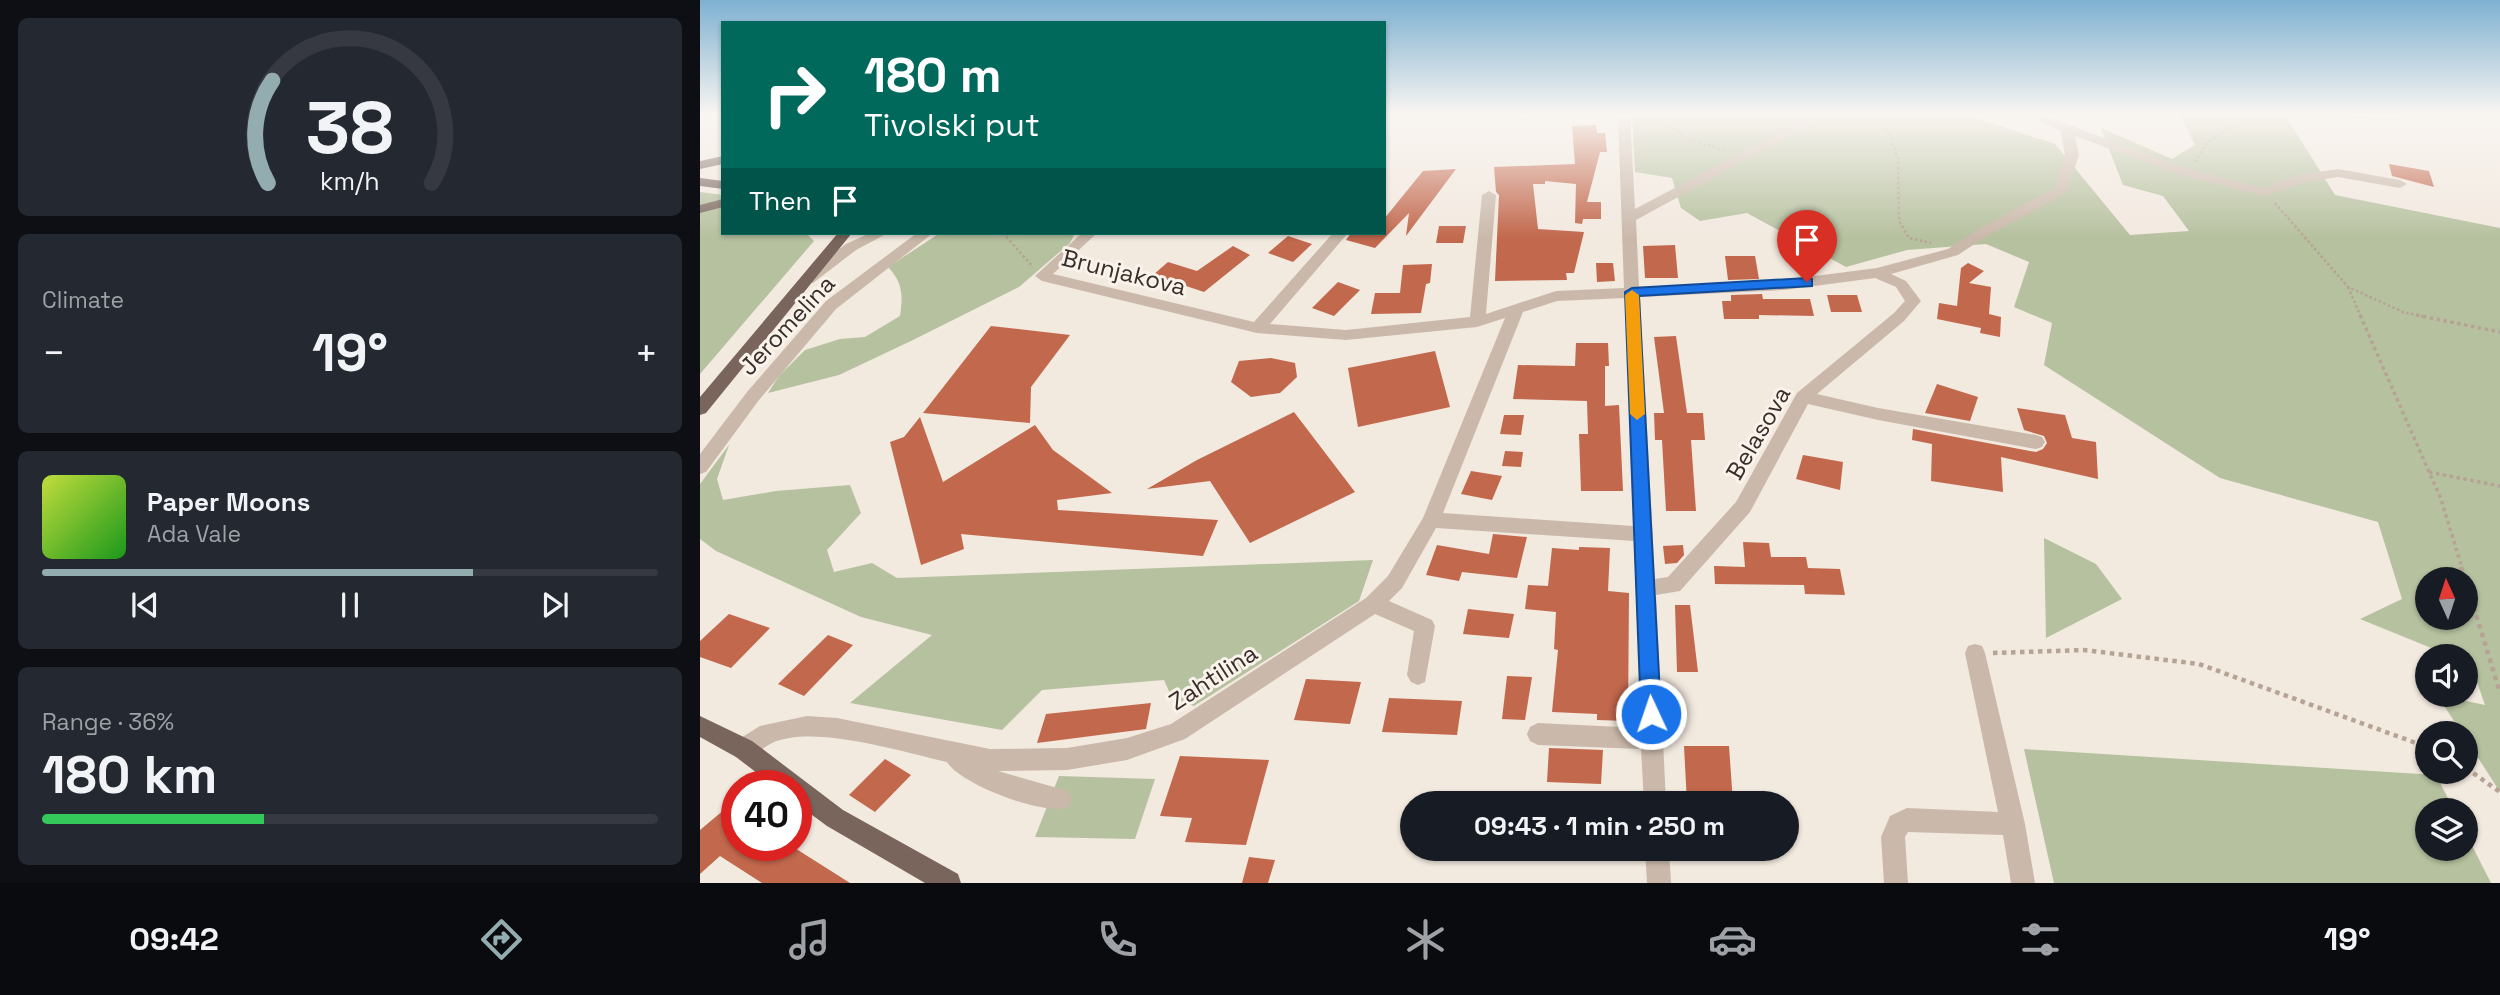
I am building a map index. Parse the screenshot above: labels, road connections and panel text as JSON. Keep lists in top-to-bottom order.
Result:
{
  "streets": {
    "street": [
      "Brunjakova",
      "Jeromelina",
      "Belasova",
      "Zahtilina"
    ]
  },
  "crossings": [
    ["Brunjakova", "Belasova"],
    ["Brunjakova", "Zahtilina"]
  ],
  "north": "top",
  "page": {
    "turn": ["180 m", "Tivolski put"],
    "then": "Then",
    "tile": [
      "Climate",
      ["Range · 36%", "180 km"]
    ],
    "heat": ["−", "19°", "+"],
    "song": ["Paper Moons", "Ada Vale"],
    "limit": "40",
    "trip": "09:43 · 1 min · 250 m",
    "tabs": ["09:42", "19°"],
    "gauge": ["38", "km/h"]
  }
}
